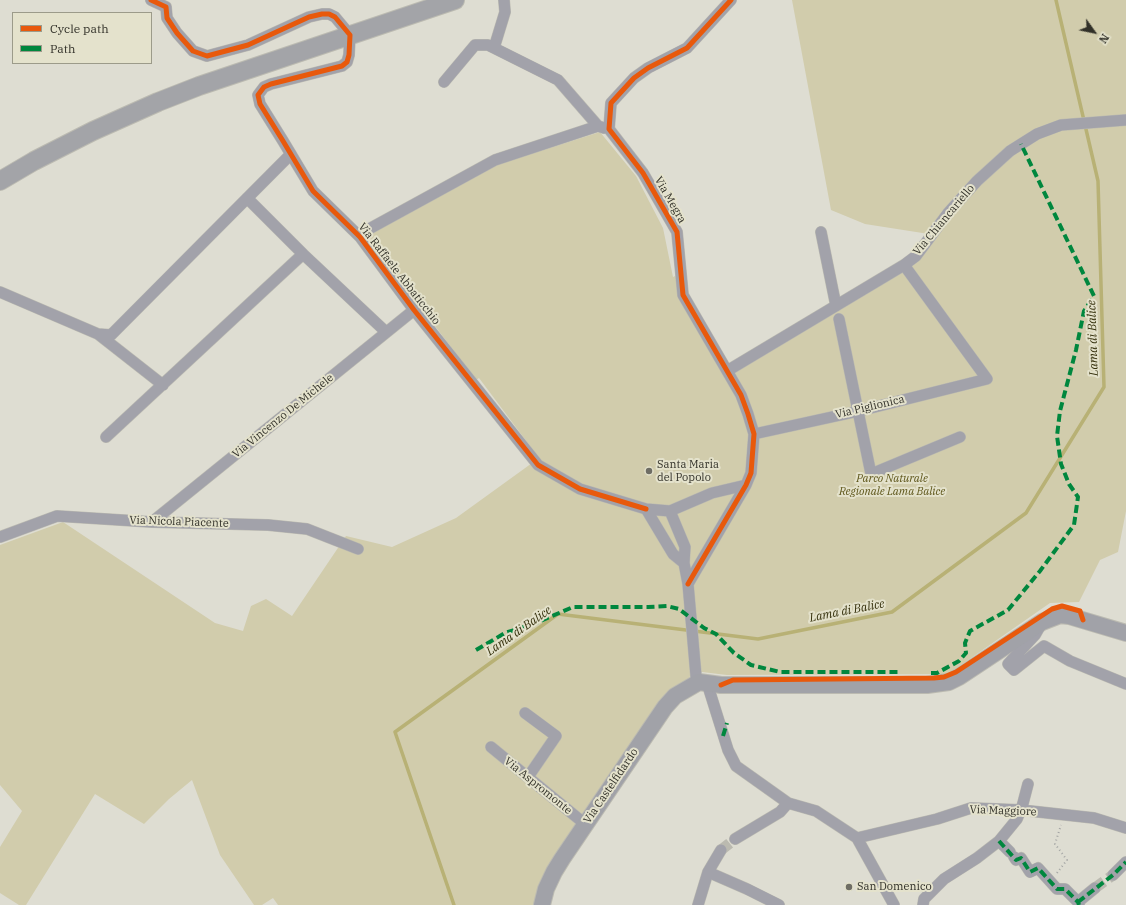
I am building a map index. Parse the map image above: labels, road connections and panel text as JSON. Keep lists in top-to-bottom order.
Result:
{
  "streets": {
    "street": [
      "Via Megra",
      "Via Chiancariello",
      "Via Raffaele Abbaticchio",
      "Via Piglionica",
      "Via Vincenzo De Michele",
      "Via Nicola Piacente",
      "Via Aspromonte",
      "Via Castelfidardo",
      "Via Maggiore"
    ]
  },
  "crossings": [
    ["Via Megra", "Via Chiancariello"],
    ["Via Megra", "Via Piglionica"],
    ["Via Chiancariello", "Via Piglionica"],
    ["Via Raffaele Abbaticchio", "Via Vincenzo De Michele"],
    ["Via Vincenzo De Michele", "Via Nicola Piacente"],
    ["Via Aspromonte", "Via Castelfidardo"]
  ],
  "water": ["Lama di Balice"],
  "parks": ["Parco Naturale Regionale Lama Balice"],
  "places": ["Santa Maria del Popolo", "San Domenico"],
  "legend": ["Cycle path", "Path"],
  "north": "bottom right"
}
